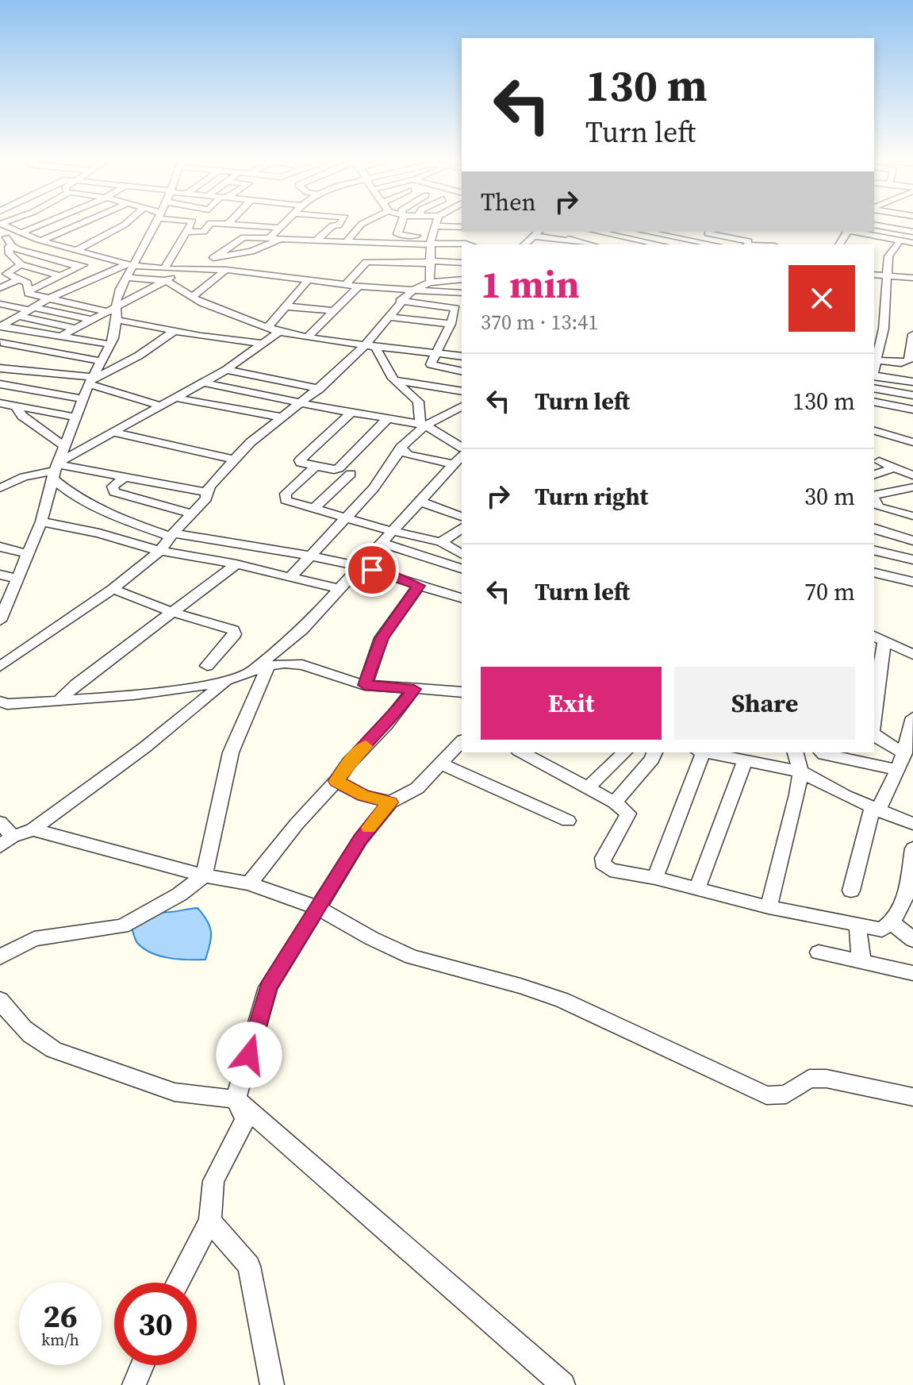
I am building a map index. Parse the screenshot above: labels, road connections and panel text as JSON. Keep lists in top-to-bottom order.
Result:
{
  "page": {
    "turn": ["130 m", "Turn left"],
    "then": "Then",
    "heading": ["1 min", "370 m · 13:41"],
    "list": [
      {
        "name": "Turn left",
        "value": "130 m"
      },
      {
        "name": "Turn right",
        "value": "30 m"
      },
      {
        "name": "Turn left",
        "value": "70 m"
      }
    ],
    "buttons": ["Exit", "Share"],
    "speed": "26 km/h",
    "limit": "30"
  }
}
